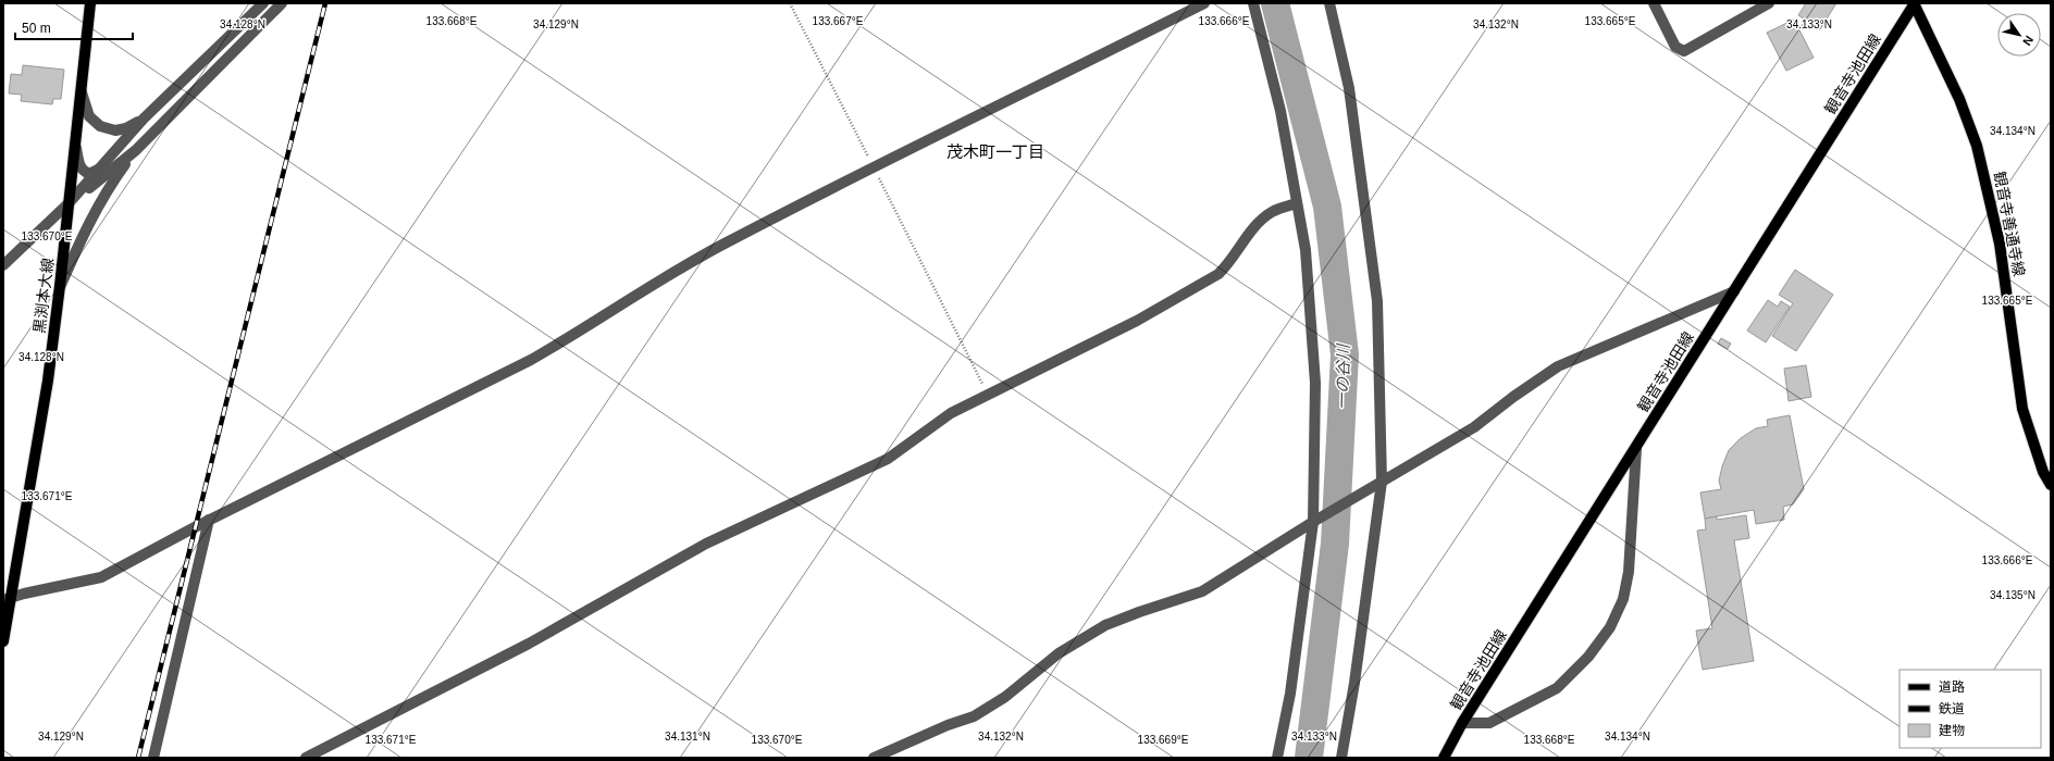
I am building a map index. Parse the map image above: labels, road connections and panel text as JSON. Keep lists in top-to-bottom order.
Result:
{
  "streets": {
    "main road": ["観音寺池田線", "観音寺善通寺線", "黒渕本大線"]
  },
  "crossings": [
    ["観音寺池田線", "観音寺善通寺線"]
  ],
  "districts": ["茂木町一丁目"],
  "water": ["一の谷川"],
  "legend": ["道路", "鉄道", "建物"],
  "scale_bar": "50 m",
  "north": "bottom right",
  "coordinates": [
    "133.668°E",
    "133.667°E",
    "133.665°E",
    "133.666°E",
    "34.128°N",
    "34.129°N",
    "34.132°N",
    "34.133°N",
    "34.134°N",
    "133.670°E",
    "133.671°E",
    "34.135°N",
    "34.131°N",
    "133.669°E"
  ]
}
